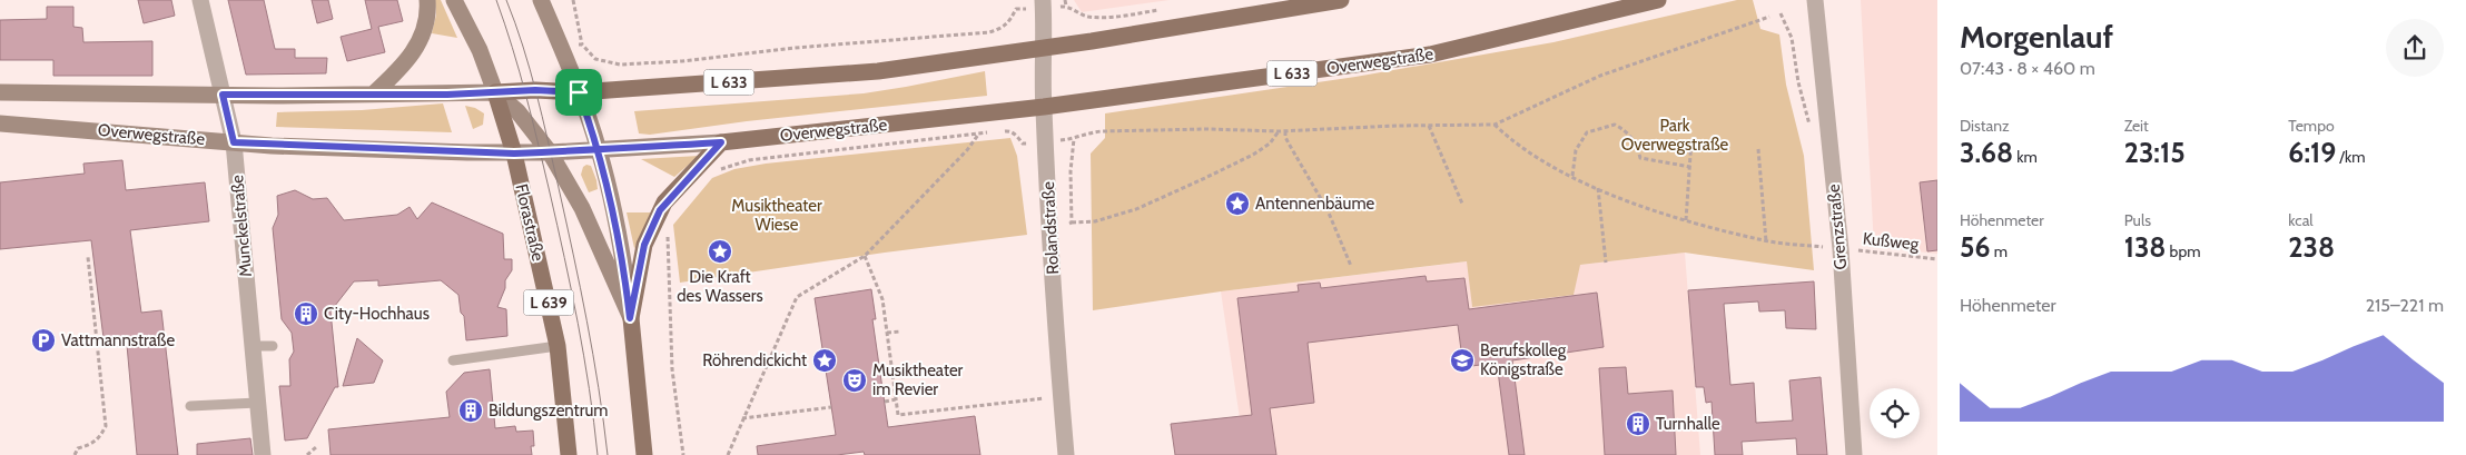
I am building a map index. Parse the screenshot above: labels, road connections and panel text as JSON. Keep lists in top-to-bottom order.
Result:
{
  "streets": {
    "main road": [
      "Overwegstraße",
      "L 633",
      "Florastraße",
      "L 639"
    ],
    "street": ["Munckelstraße", "Grenzstraße", "Rolandstraße"],
    "path": ["Kußweg"]
  },
  "crossings": [
    ["Overwegstraße", "Florastraße"],
    ["Overwegstraße", "Munckelstraße"],
    ["Overwegstraße", "Rolandstraße"],
    ["L 633", "Florastraße"],
    ["L 633", "Munckelstraße"],
    ["L 633", "Rolandstraße"],
    ["Grenzstraße", "Kußweg"]
  ],
  "parks": ["Park Overwegstraße", "Musiktheater Wiese"],
  "places": {
    "place": ["Antennenbäume", "Die Kraft des Wassers", "Röhrendickicht"],
    "building": ["City-Hochhaus", "Bildungszentrum", "Turnhalle"],
    "parking": ["Vattmannstraße"],
    "school or university": ["Berufskolleg Königstraße"],
    "theatre": ["Musiktheater im Revier"]
  },
  "page": {
    "heading": ["Morgenlauf", "07:43 · 8 × 460 m"],
    "stats": [
      ["Distanz", "3.68 km"],
      ["Zeit", "23:15"],
      ["Tempo", "6:19 /km"],
      ["Höhenmeter", "56 m"],
      ["Puls", "138 bpm"],
      ["kcal", "238"]
    ],
    "chart": ["Höhenmeter", "215–221 m"]
  }
}
